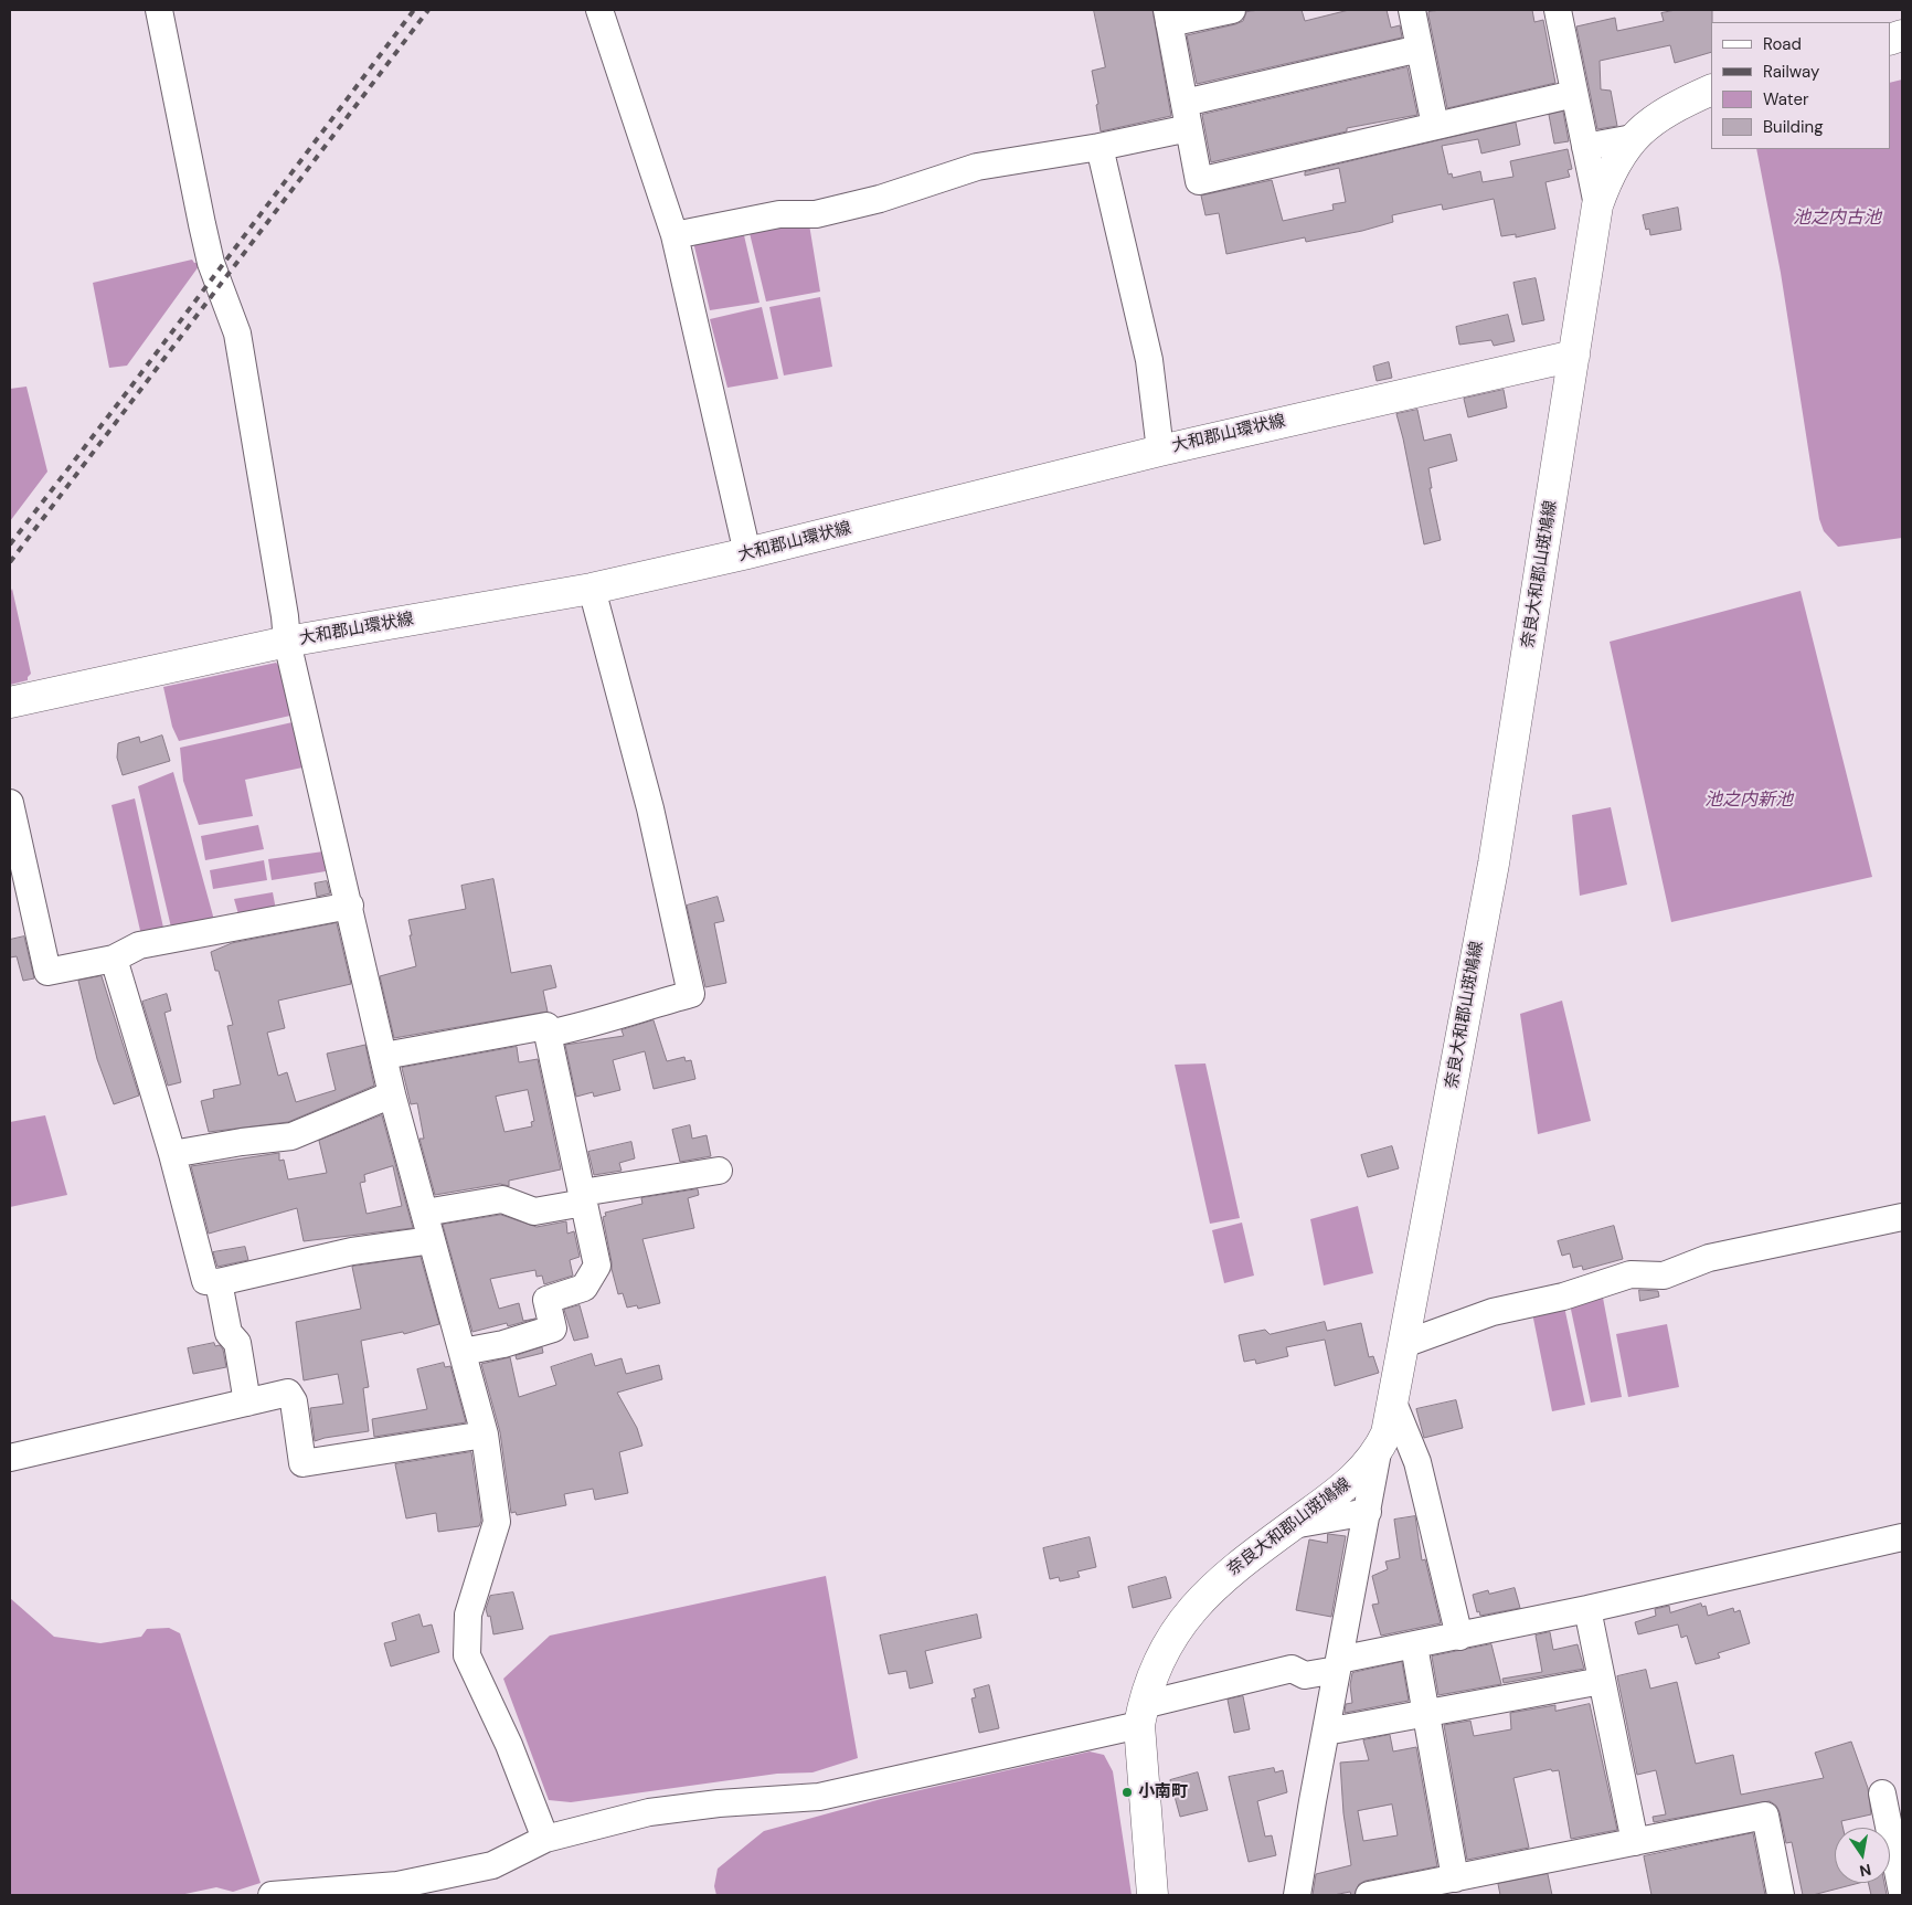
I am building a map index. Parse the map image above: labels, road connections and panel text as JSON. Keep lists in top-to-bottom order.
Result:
{
  "streets": {
    "main road": ["大和郡山環状線", "奈良大和郡山斑鳩線"]
  },
  "crossings": [
    ["大和郡山環状線", "奈良大和郡山斑鳩線"]
  ],
  "water": ["池之内古池", "池之内新池"],
  "places": ["小南町"],
  "legend": [
    "Road",
    "Railway",
    "Water",
    "Building"
  ],
  "north": "bottom"
}
